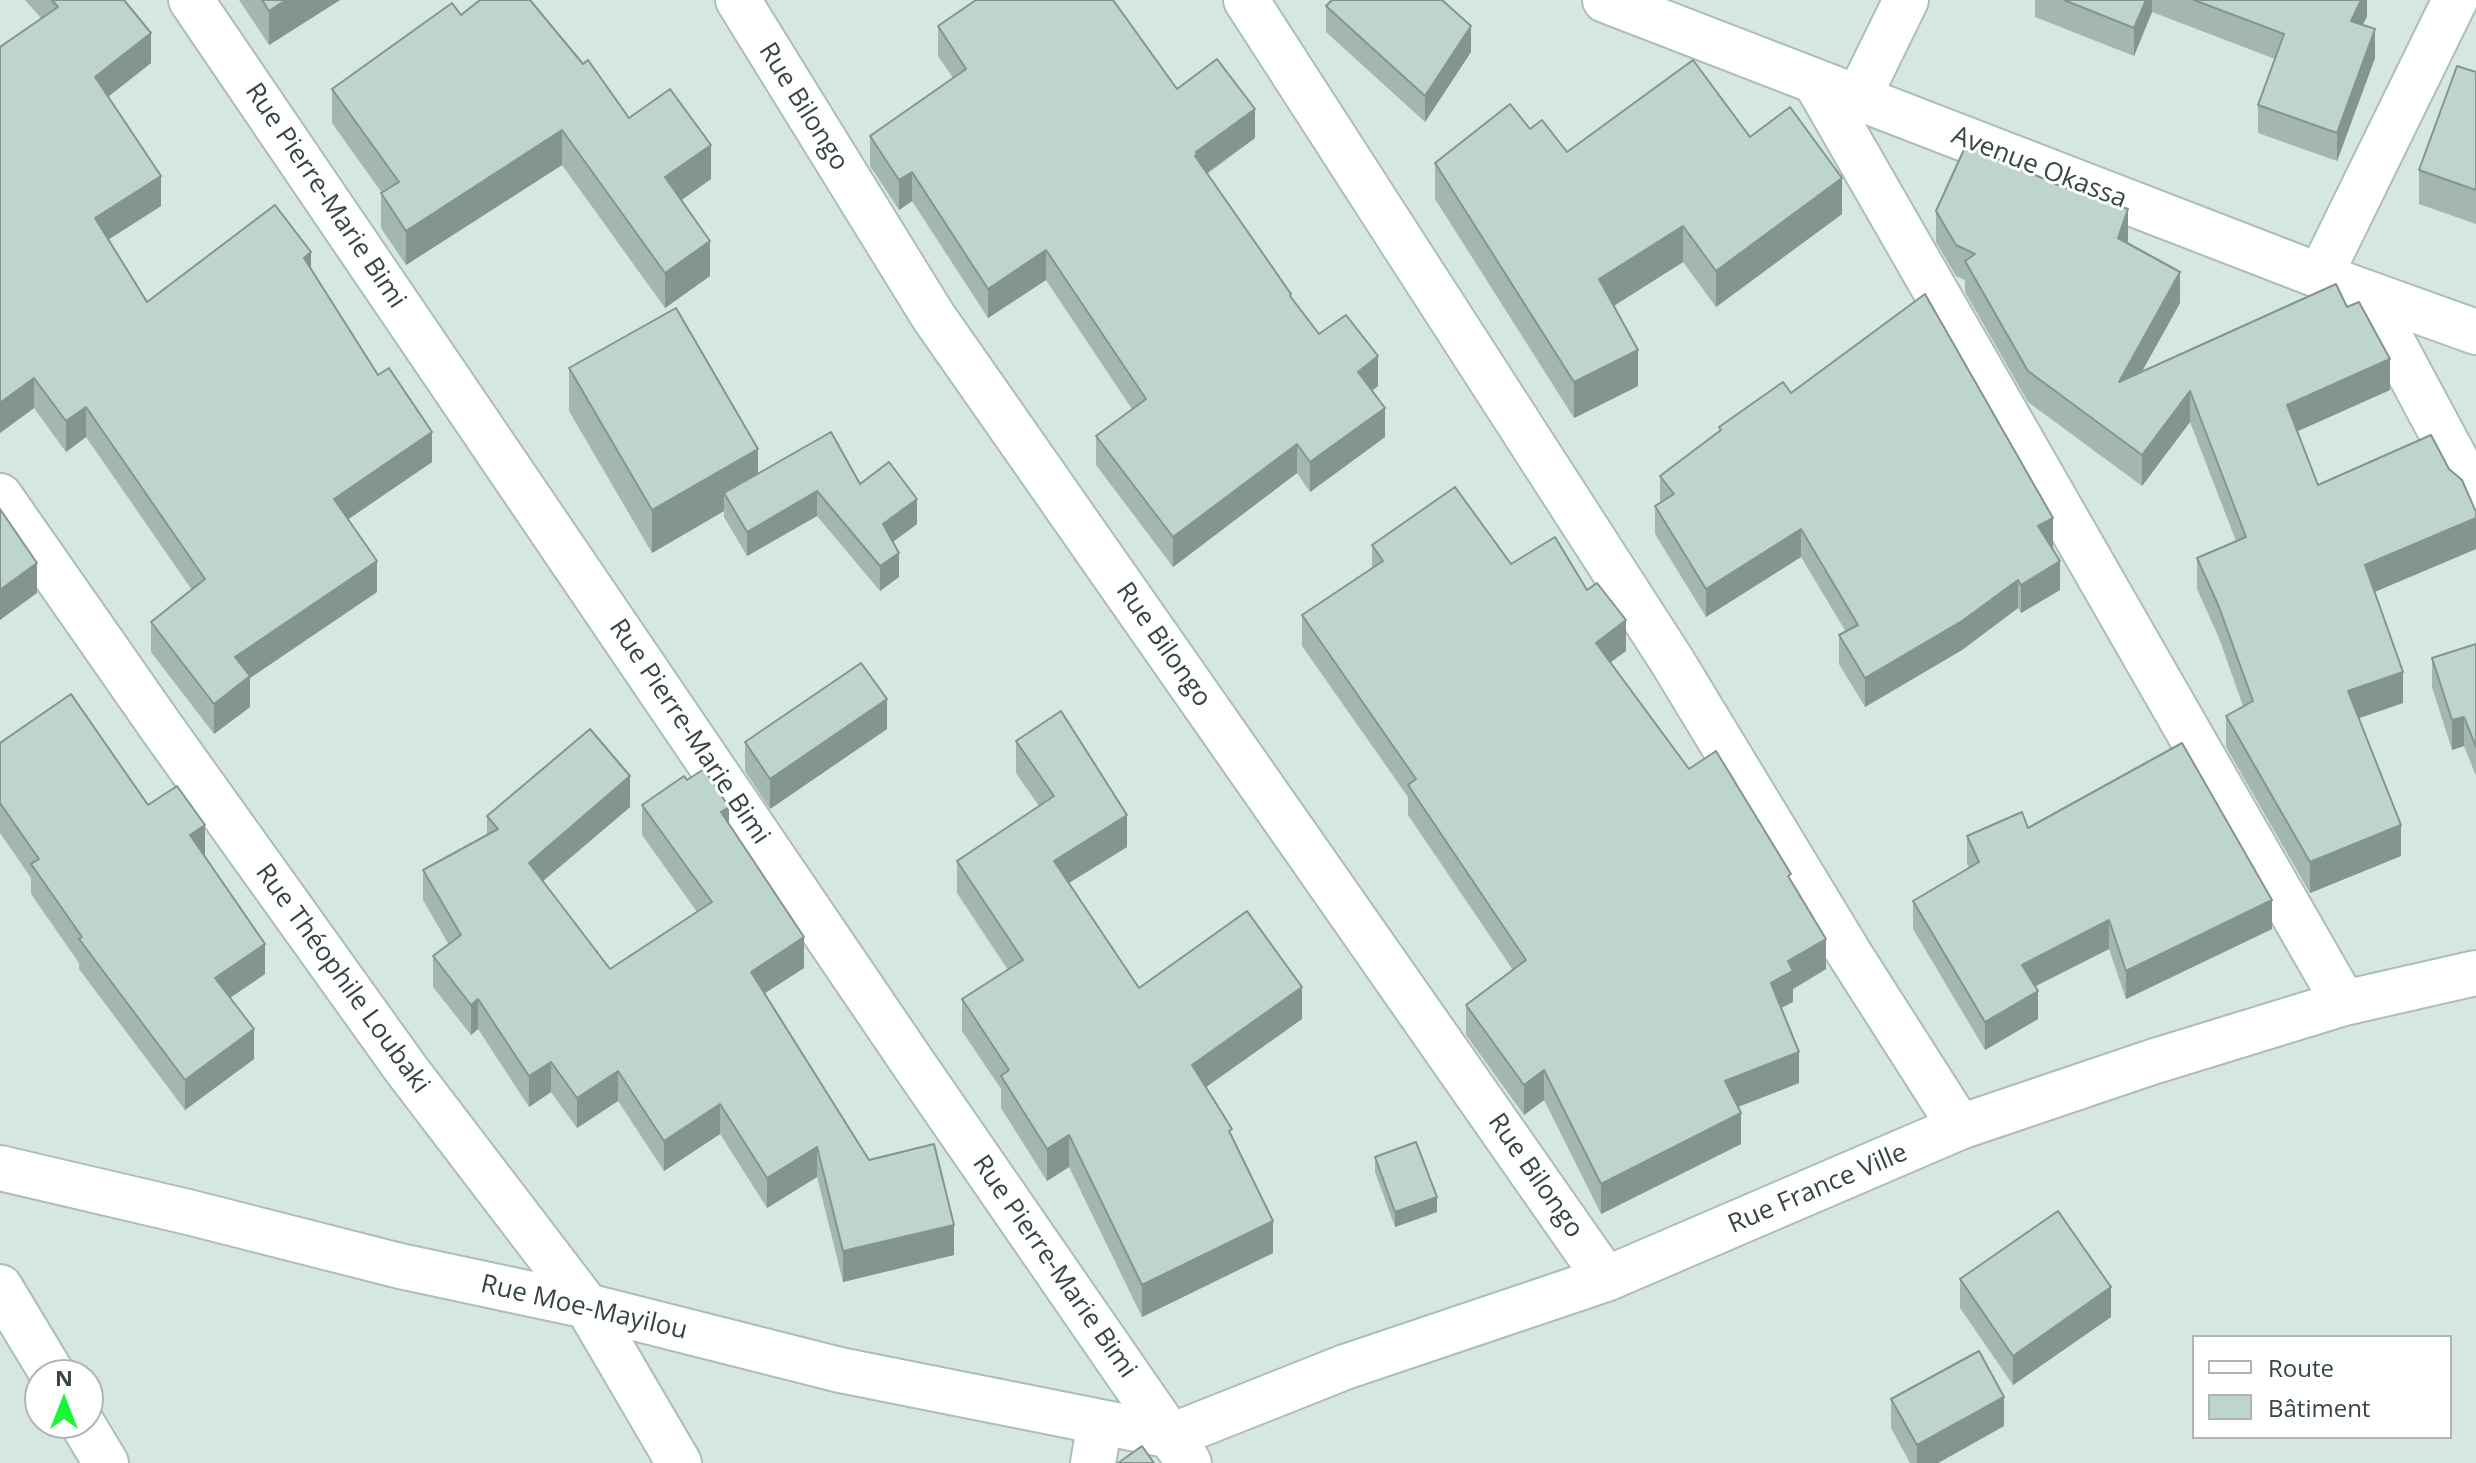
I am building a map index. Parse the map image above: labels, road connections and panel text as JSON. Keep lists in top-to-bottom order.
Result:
{
  "streets": {
    "street": [
      "Rue Bilongo",
      "Avenue Okassa",
      "Rue Pierre-Marie Bimi",
      "Rue Théophile Loubaki",
      "Rue France Ville",
      "Rue Moe-Mayilou"
    ]
  },
  "crossings": [
    ["Rue Bilongo", "Rue France Ville"],
    ["Rue Pierre-Marie Bimi", "Rue France Ville"],
    ["Rue Pierre-Marie Bimi", "Rue Moe-Mayilou"],
    ["Rue Théophile Loubaki", "Rue Moe-Mayilou"],
    ["Rue France Ville", "Rue Moe-Mayilou"]
  ],
  "legend": ["Route", "Bâtiment"],
  "north": "top"
}
